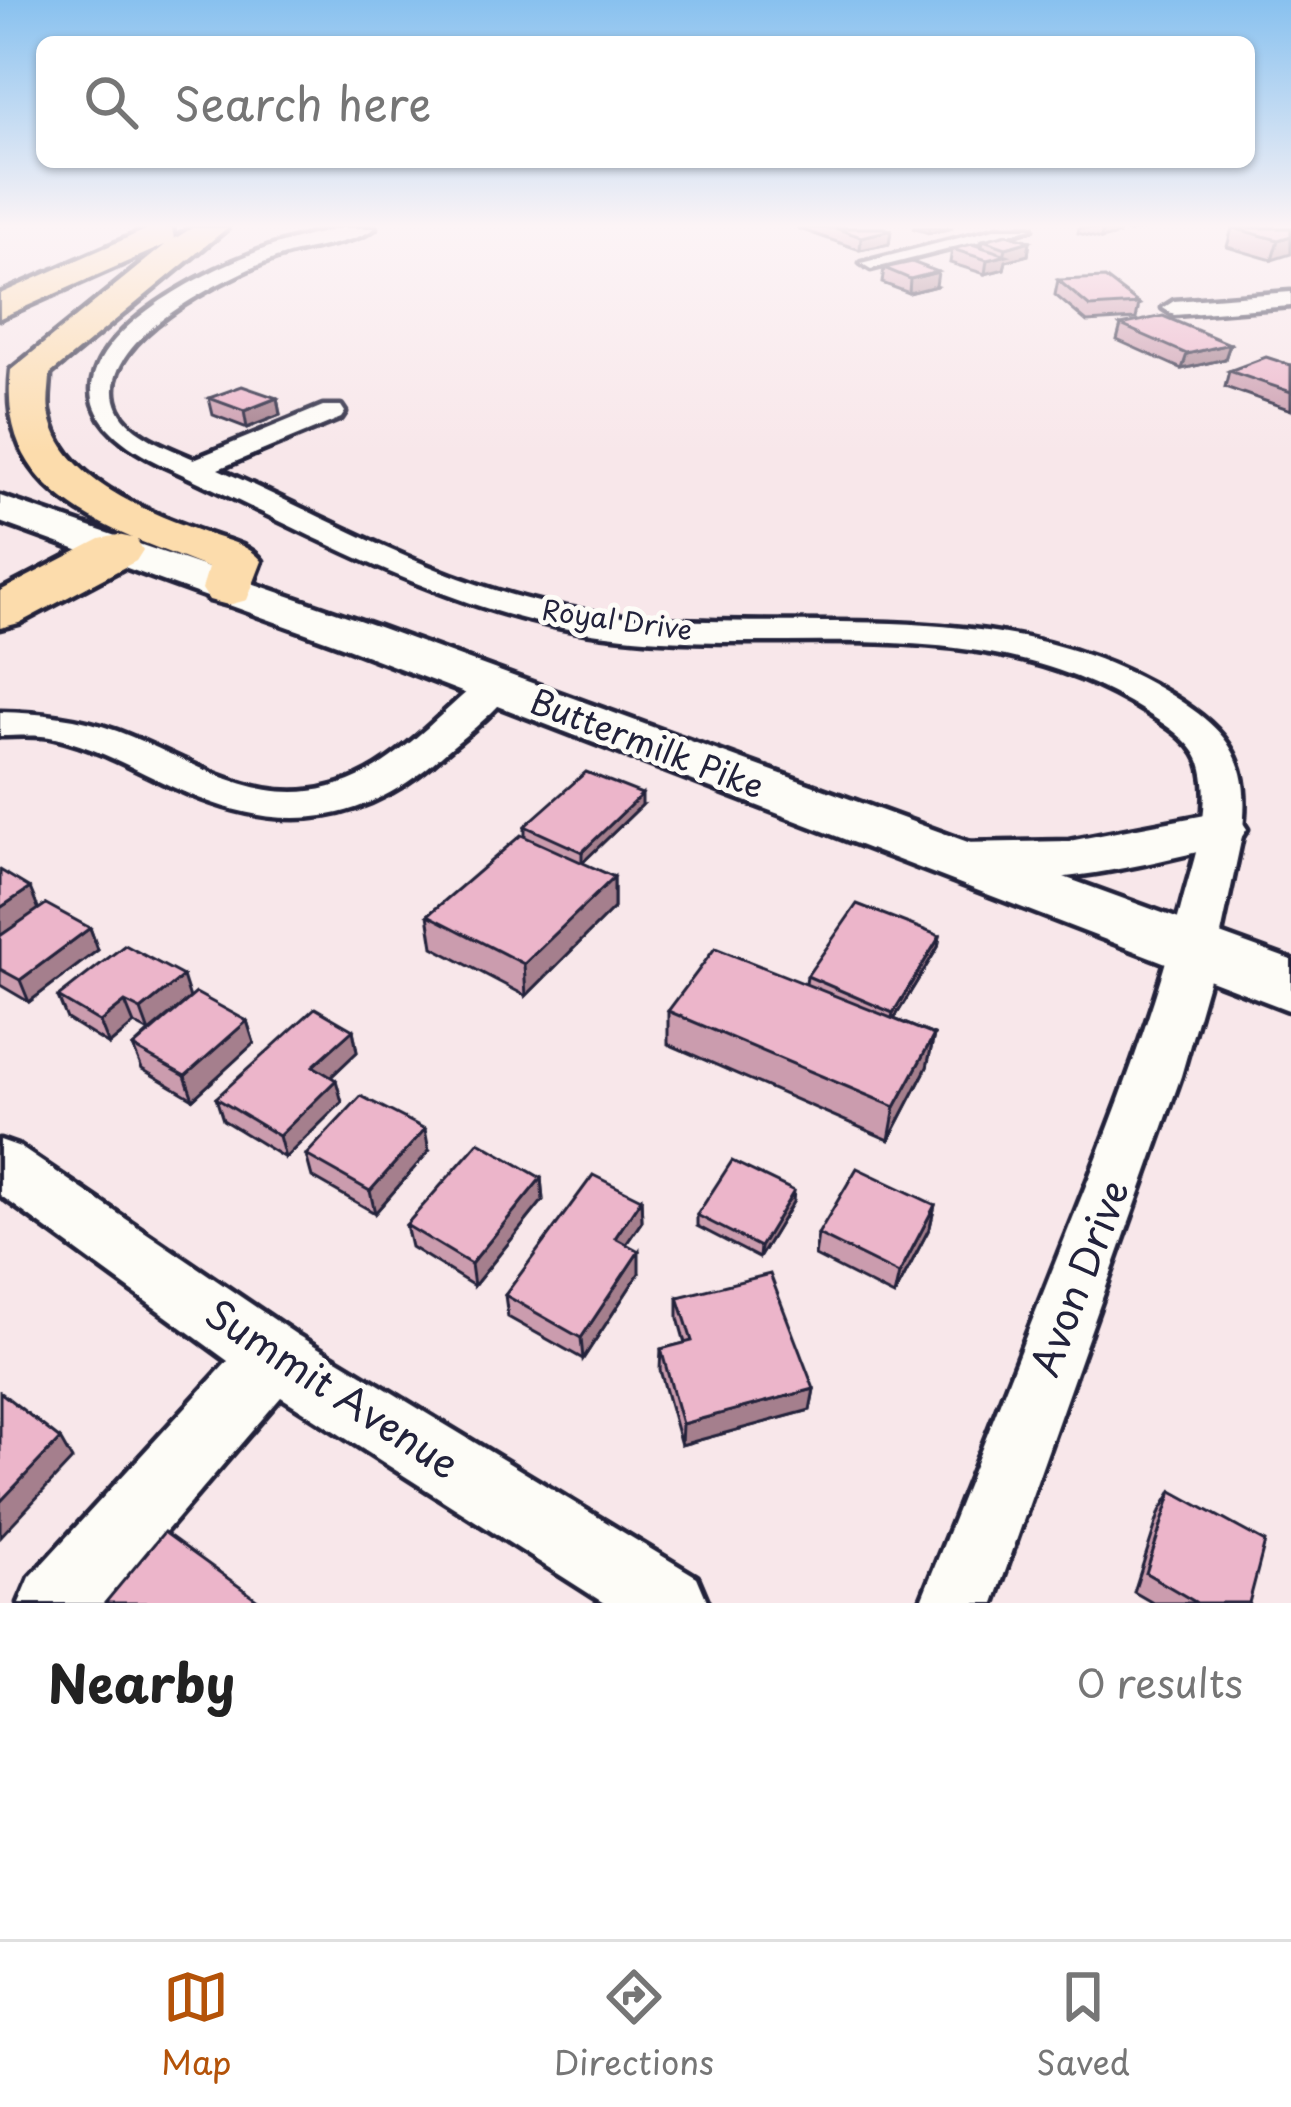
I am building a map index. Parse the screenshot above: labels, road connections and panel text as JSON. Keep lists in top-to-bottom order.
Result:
{
  "streets": {
    "main road": ["Buttermilk Pike"],
    "street": ["Royal Drive", "Avon Drive", "Summit Avenue"]
  },
  "crossings": [
    ["Royal Drive", "Buttermilk Pike"],
    ["Royal Drive", "Avon Drive"],
    ["Buttermilk Pike", "Avon Drive"]
  ],
  "page": {
    "search": "Search here",
    "heading": ["Nearby", "0 results"],
    "nav": ["Map", "Directions", "Saved"]
  }
}
